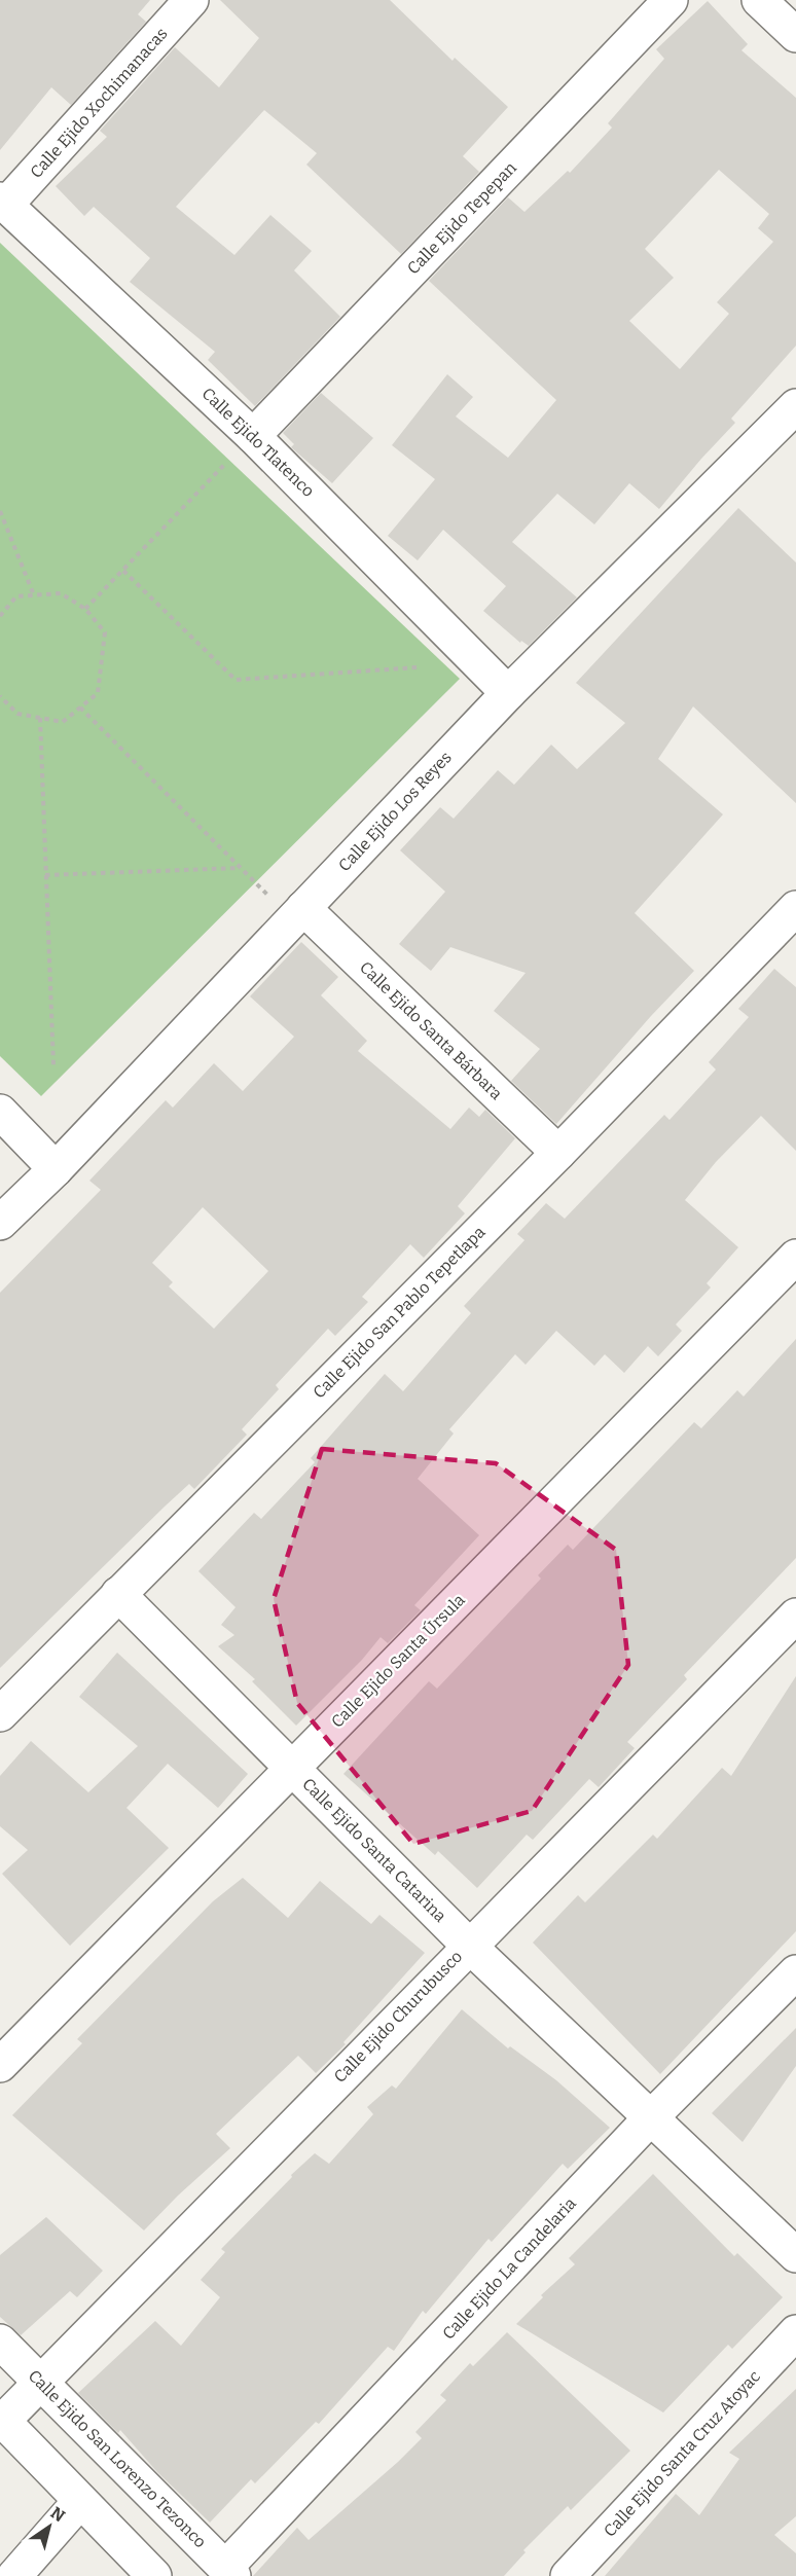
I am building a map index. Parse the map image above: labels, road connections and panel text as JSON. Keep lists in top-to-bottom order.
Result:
{
  "streets": {
    "street": [
      "Calle Ejido Xochimanacas",
      "Calle Ejido Tepepan",
      "Calle Ejido Tlatenco",
      "Calle Ejido Los Reyes",
      "Calle Ejido Santa Bárbara",
      "Calle Ejido San Pablo Tepetlapa",
      "Calle Ejido Santa Úrsula",
      "Calle Ejido Santa Catarina",
      "Calle Ejido Churubusco",
      "Calle Ejido La Candelaria",
      "Calle Ejido Santa Cruz Atoyac",
      "Calle Ejido San Lorenzo Tezonco"
    ]
  },
  "crossings": [
    ["Calle Ejido Xochimanacas", "Calle Ejido Tlatenco"],
    ["Calle Ejido Tepepan", "Calle Ejido Tlatenco"],
    ["Calle Ejido Tlatenco", "Calle Ejido Los Reyes"],
    ["Calle Ejido Los Reyes", "Calle Ejido Santa Bárbara"],
    ["Calle Ejido Santa Bárbara", "Calle Ejido San Pablo Tepetlapa"],
    ["Calle Ejido San Pablo Tepetlapa", "Calle Ejido Santa Catarina"],
    ["Calle Ejido Santa Úrsula", "Calle Ejido Santa Catarina"],
    ["Calle Ejido Santa Catarina", "Calle Ejido Churubusco"],
    ["Calle Ejido Santa Catarina", "Calle Ejido La Candelaria"],
    ["Calle Ejido Churubusco", "Calle Ejido San Lorenzo Tezonco"],
    ["Calle Ejido La Candelaria", "Calle Ejido San Lorenzo Tezonco"]
  ],
  "north": "top right"
}
